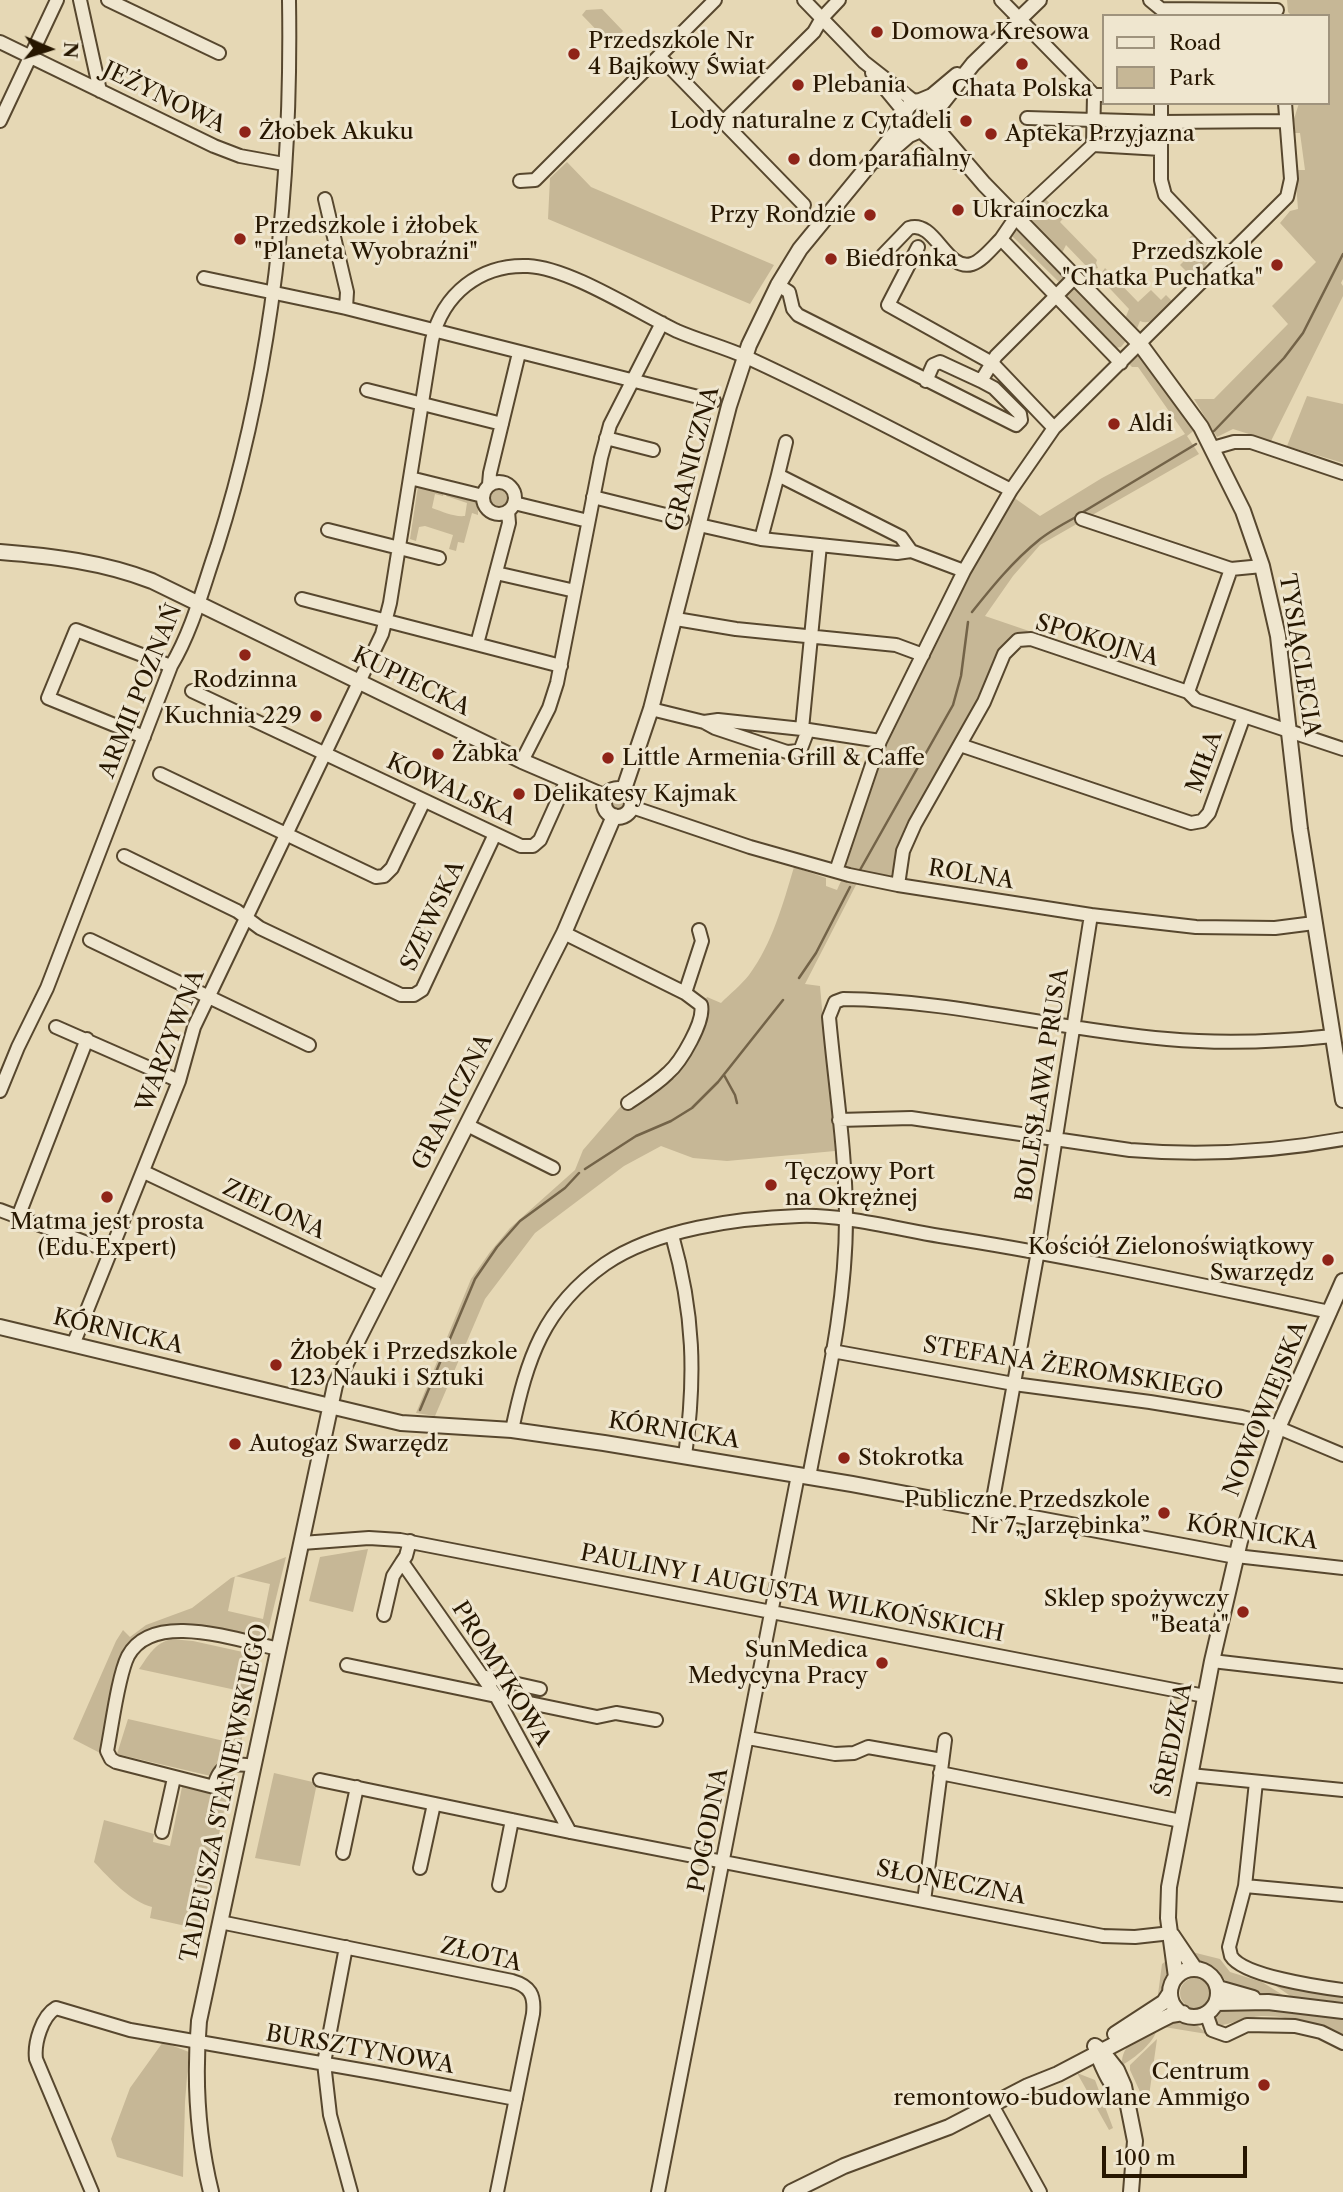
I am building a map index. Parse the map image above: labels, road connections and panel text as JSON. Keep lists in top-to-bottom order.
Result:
{
  "streets": {
    "street": [
      "JEŻYNOWA",
      "GRANICZNA",
      "SPOKOJNA",
      "TYSIĄCLECIA",
      "KUPIECKA",
      "ARMII POZNAŃ",
      "MIŁA",
      "KOWALSKA",
      "ROLNA",
      "SZEWSKA",
      "WARZYWNA",
      "BOLESŁAWA PRUSA",
      "ZIELONA",
      "KÓRNICKA",
      "STEFANA ŻEROMSKIEGO",
      "NOWOWIEJSKA",
      "PAULINY I AUGUSTA WILKOŃSKICH",
      "PROMYKOWA",
      "ŚREDZKA",
      "TADEUSZA STANIEWSKIEGO",
      "POGODNA",
      "SŁONECZNA",
      "ZŁOTA",
      "BURSZTYNOWA"
    ]
  },
  "crossings": [
    ["JEŻYNOWA", "ARMII POZNAŃ"],
    ["GRANICZNA", "TYSIĄCLECIA"],
    ["GRANICZNA", "KUPIECKA"],
    ["GRANICZNA", "ROLNA"],
    ["GRANICZNA", "WARZYWNA"],
    ["GRANICZNA", "ZIELONA"],
    ["GRANICZNA", "KÓRNICKA"],
    ["GRANICZNA", "TADEUSZA STANIEWSKIEGO"],
    ["SPOKOJNA", "TYSIĄCLECIA"],
    ["SPOKOJNA", "MIŁA"],
    ["SPOKOJNA", "ROLNA"],
    ["TYSIĄCLECIA", "ROLNA"],
    ["KUPIECKA", "ARMII POZNAŃ"],
    ["KUPIECKA", "KOWALSKA"],
    ["KUPIECKA", "ROLNA"],
    ["KUPIECKA", "WARZYWNA"],
    ["KOWALSKA", "SZEWSKA"],
    ["KOWALSKA", "WARZYWNA"],
    ["ROLNA", "BOLESŁAWA PRUSA"],
    ["SZEWSKA", "WARZYWNA"],
    ["WARZYWNA", "ZIELONA"],
    ["WARZYWNA", "KÓRNICKA"],
    ["BOLESŁAWA PRUSA", "KÓRNICKA"],
    ["BOLESŁAWA PRUSA", "STEFANA ŻEROMSKIEGO"],
    ["BOLESŁAWA PRUSA", "POGODNA"],
    ["KÓRNICKA", "NOWOWIEJSKA"],
    ["KÓRNICKA", "ŚREDZKA"],
    ["KÓRNICKA", "TADEUSZA STANIEWSKIEGO"],
    ["KÓRNICKA", "POGODNA"],
    ["STEFANA ŻEROMSKIEGO", "NOWOWIEJSKA"],
    ["STEFANA ŻEROMSKIEGO", "POGODNA"],
    ["NOWOWIEJSKA", "ŚREDZKA"],
    ["PAULINY I AUGUSTA WILKOŃSKICH", "ŚREDZKA"],
    ["PAULINY I AUGUSTA WILKOŃSKICH", "TADEUSZA STANIEWSKIEGO"],
    ["PAULINY I AUGUSTA WILKOŃSKICH", "POGODNA"],
    ["PROMYKOWA", "SŁONECZNA"],
    ["ŚREDZKA", "SŁONECZNA"],
    ["TADEUSZA STANIEWSKIEGO", "ZŁOTA"],
    ["TADEUSZA STANIEWSKIEGO", "BURSZTYNOWA"],
    ["POGODNA", "SŁONECZNA"],
    ["ZŁOTA", "BURSZTYNOWA"]
  ],
  "places": [
    "Domowa Kresowa",
    "Przedszkole Nr 4 Bajkowy Świat",
    "Chata Polska",
    "Plebania",
    "Lody naturalne z Cytadeli",
    "Żłobek Akuku",
    "Apteka Przyjazna",
    "dom parafialny",
    "Ukrainoczka",
    "Przy Rondzie",
    "Przedszkole i żłobek \"Planeta Wyobraźni\"",
    "Biedronka",
    "Przedszkole \"Chatka Puchatka\"",
    "Aldi",
    "Rodzinna",
    "Kuchnia 229",
    "Żabka",
    "Little Armenia Grill & Caffe",
    "Delikatesy Kajmak",
    "Tęczowy Port na Okrężnej",
    "Matma jest prosta (Edu Expert)",
    "Kościół Zielonoświątkowy Swarzędz",
    "Żłobek i Przedszkole 123 Nauki i Sztuki",
    "Autogaz Swarzędz",
    "Stokrotka",
    "Publiczne Przedszkole Nr 7„Jarzębinka”",
    "Sklep spożywczy \"Beata\"",
    "SunMedica Medycyna Pracy",
    "Centrum remontowo-budowlane Ammigo"
  ],
  "legend": ["Road", "Park"],
  "scale_bar": "100 m",
  "north": "right"
}
